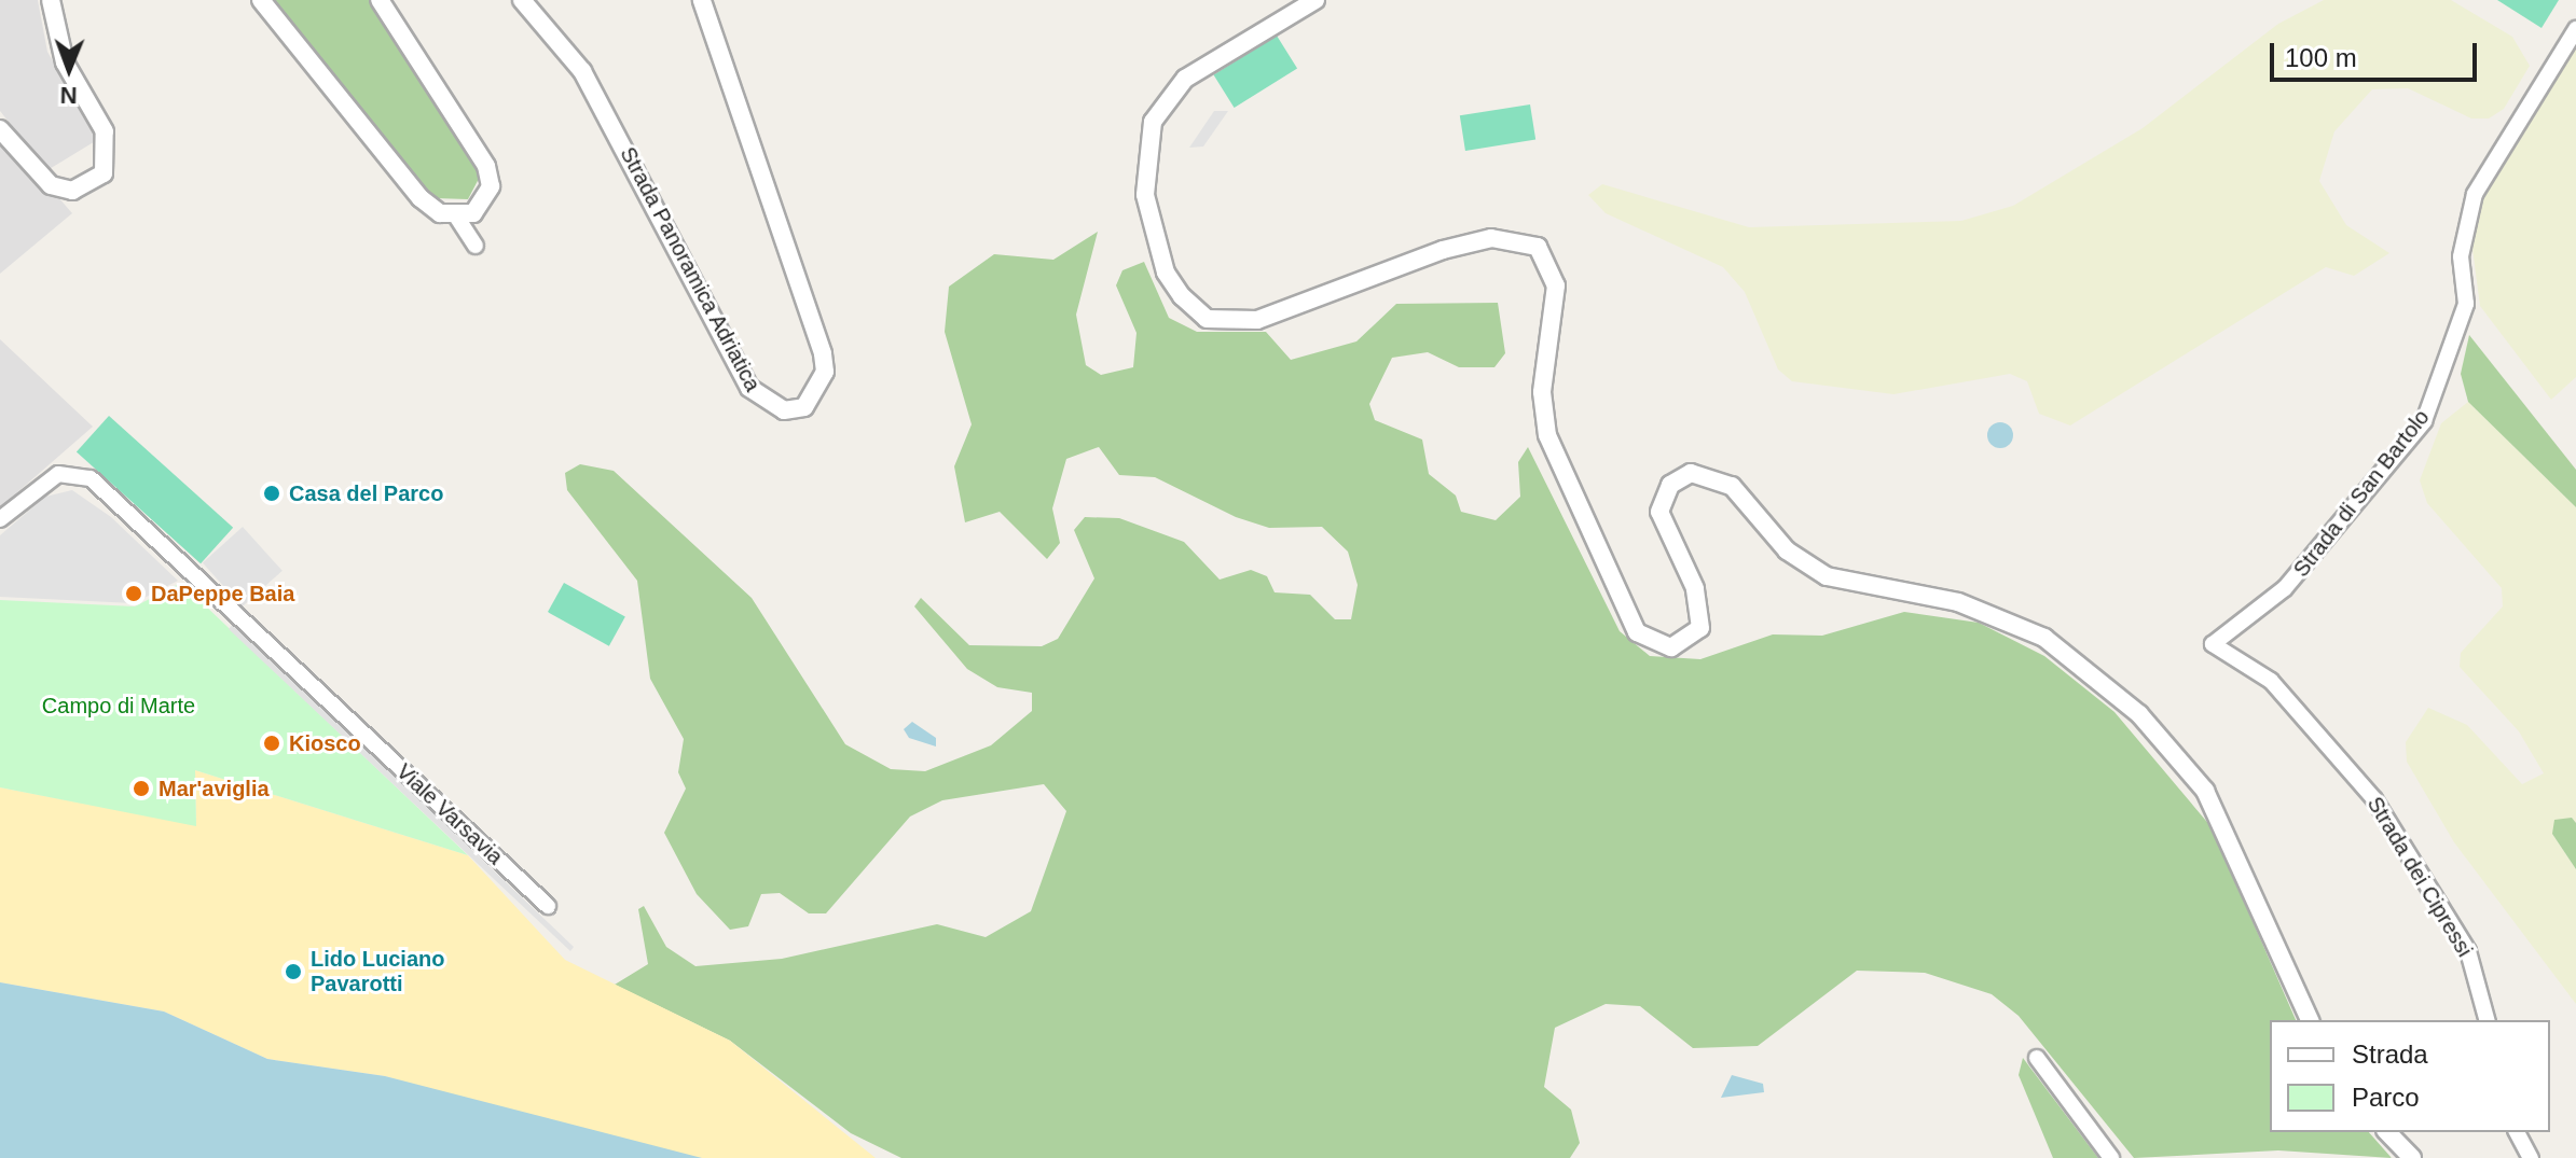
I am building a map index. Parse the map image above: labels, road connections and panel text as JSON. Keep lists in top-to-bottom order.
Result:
{
  "streets": {
    "street": [
      "Strada Panoramica Adriatica",
      "Strada di San Bartolo",
      "Viale Varsavia",
      "Strada dei Cipressi"
    ]
  },
  "crossings": [
    ["Strada di San Bartolo", "Strada dei Cipressi"]
  ],
  "parks": ["Campo di Marte"],
  "places": [
    "Casa del Parco",
    "DaPeppe Baia",
    "Kiosco",
    "Mar'aviglia",
    "Lido Luciano Pavarotti"
  ],
  "legend": ["Strada", "Parco"],
  "scale_bar": "100 m",
  "north": "bottom"
}
